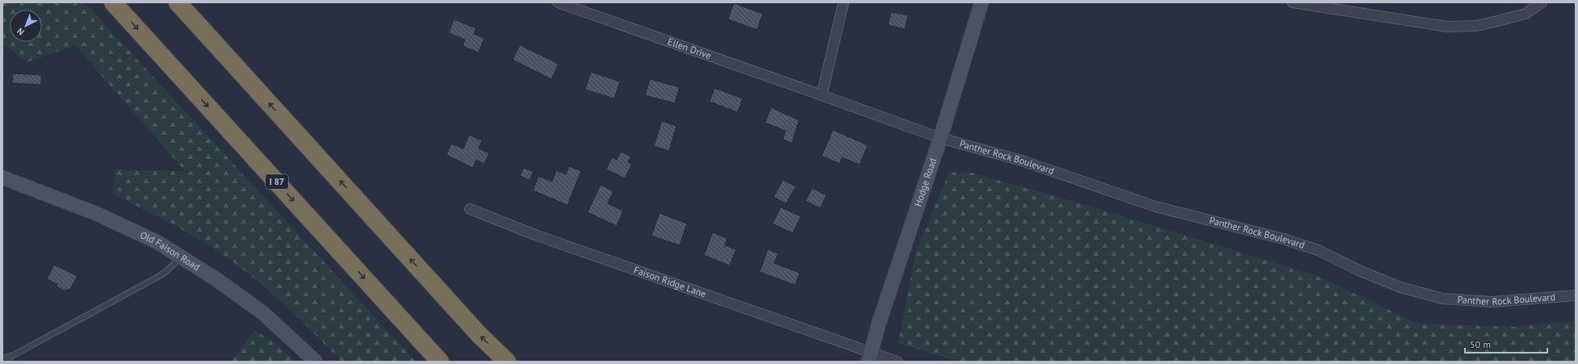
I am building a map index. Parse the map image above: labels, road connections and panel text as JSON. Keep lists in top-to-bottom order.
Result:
{
  "streets": {
    "highway": ["I 87"],
    "main road": ["Hodge Road", "Old Faison Road"],
    "street": ["Ellen Drive", "Panther Rock Boulevard", "Faison Ridge Lane"]
  },
  "crossings": [
    ["Ellen Drive", "Panther Rock Boulevard"],
    ["Ellen Drive", "Hodge Road"],
    ["Panther Rock Boulevard", "Hodge Road"],
    ["Hodge Road", "Faison Ridge Lane"]
  ],
  "scale_bar": "50 m",
  "north": "bottom left"
}
